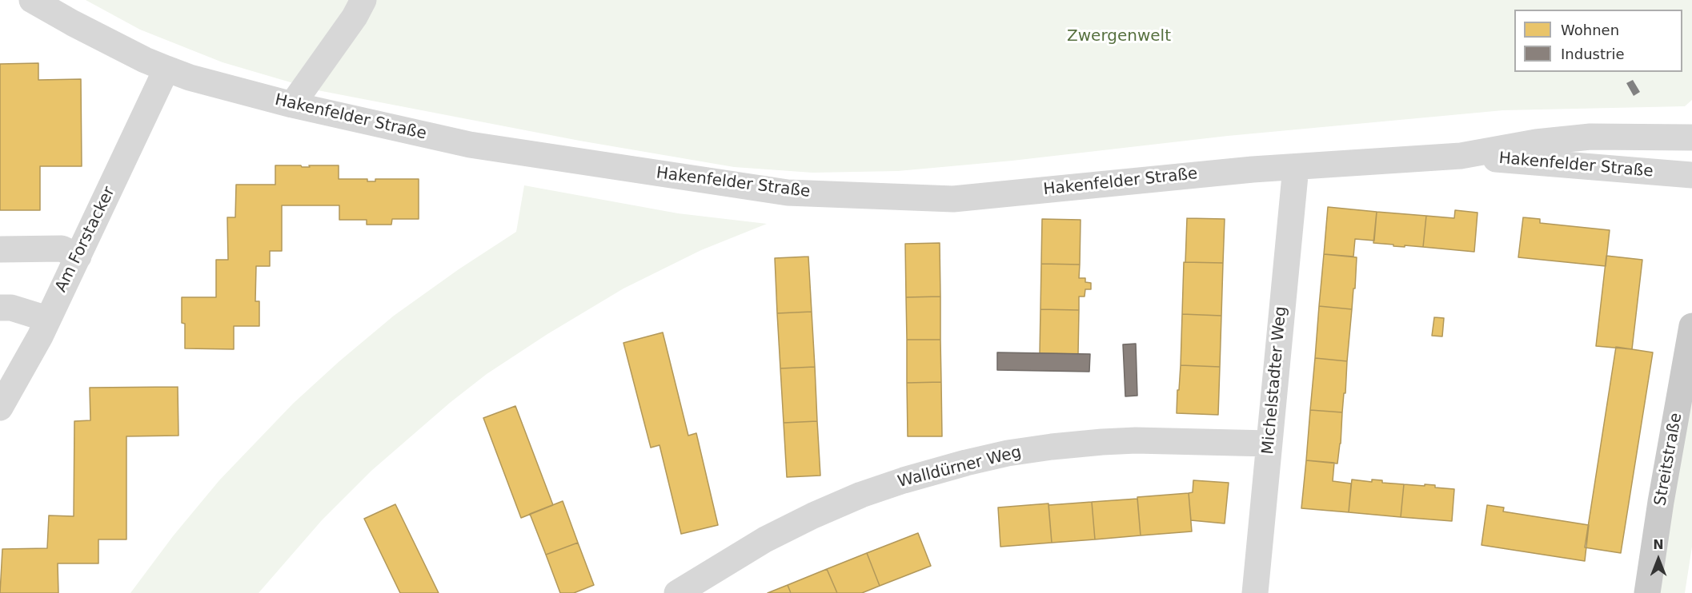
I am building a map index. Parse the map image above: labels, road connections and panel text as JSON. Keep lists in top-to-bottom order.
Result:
{
  "streets": {
    "main road": ["Streitstraße"],
    "street": [
      "Hakenfelder Straße",
      "Am Forstacker",
      "Michelstadter Weg",
      "Walldürner Weg"
    ]
  },
  "crossings": [
    ["Hakenfelder Straße", "Am Forstacker"],
    ["Hakenfelder Straße", "Michelstadter Weg"],
    ["Michelstadter Weg", "Walldürner Weg"]
  ],
  "parks": ["Zwergenwelt"],
  "legend": ["Wohnen", "Industrie"],
  "north": "top"
}
